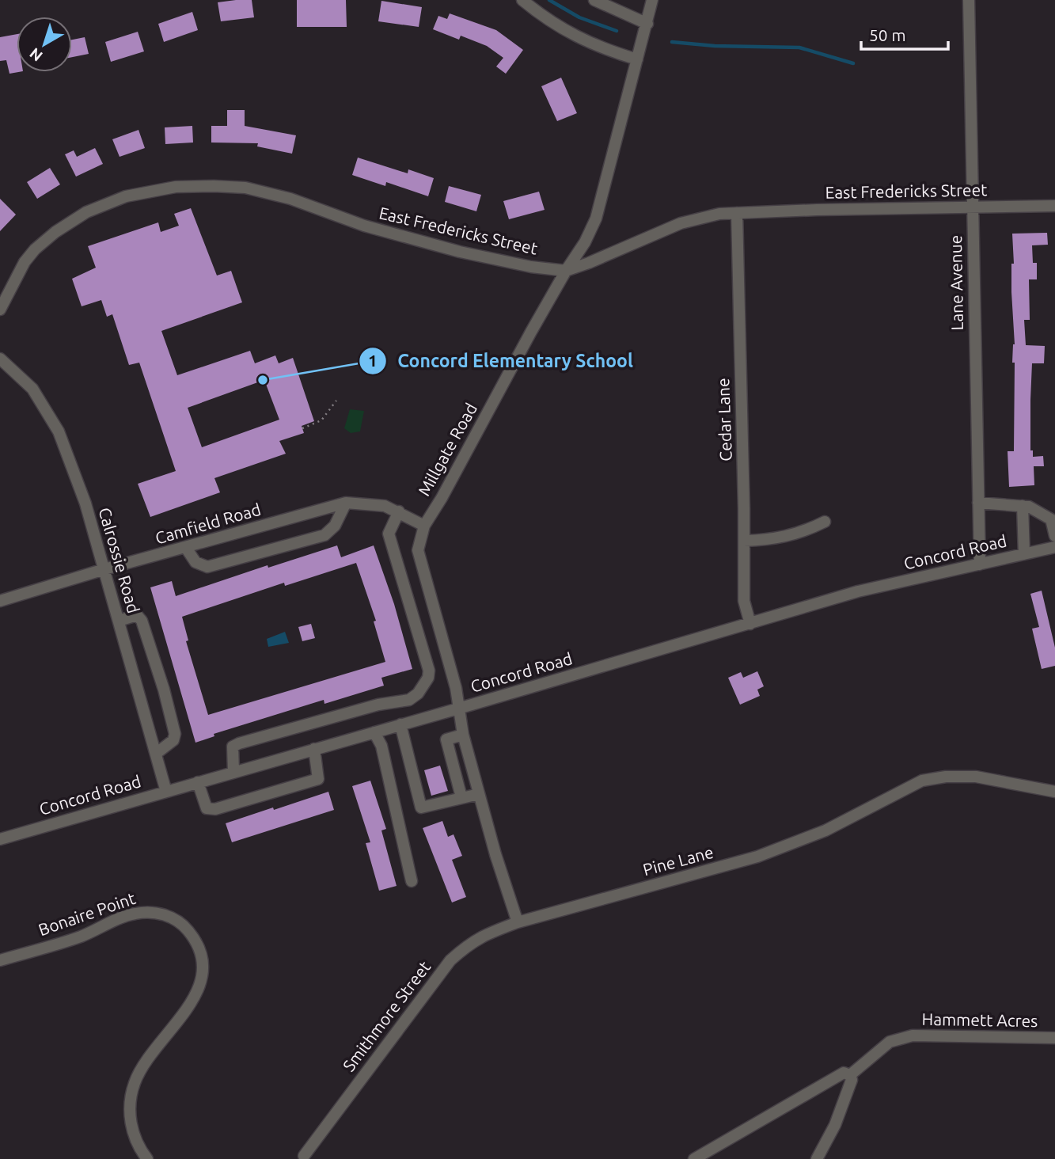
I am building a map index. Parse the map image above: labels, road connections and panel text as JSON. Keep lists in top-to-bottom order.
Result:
{
  "streets": {
    "street": [
      "East Fredericks Street",
      "Lane Avenue",
      "Cedar Lane",
      "Millgate Road",
      "Camfield Road",
      "Concord Road",
      "Calrossie Road",
      "Pine Lane",
      "Bonaire Point",
      "Smithmore Street",
      "Hammett Acres"
    ]
  },
  "crossings": [
    ["East Fredericks Street", "Lane Avenue"],
    ["East Fredericks Street", "Cedar Lane"],
    ["East Fredericks Street", "Millgate Road"],
    ["Lane Avenue", "Concord Road"],
    ["Cedar Lane", "Concord Road"],
    ["Millgate Road", "Camfield Road"],
    ["Millgate Road", "Concord Road"],
    ["Camfield Road", "Calrossie Road"],
    ["Concord Road", "Calrossie Road"],
    ["Pine Lane", "Smithmore Street"]
  ],
  "places": ["Concord Elementary School"],
  "scale_bar": "50 m",
  "north": "bottom left"
}
